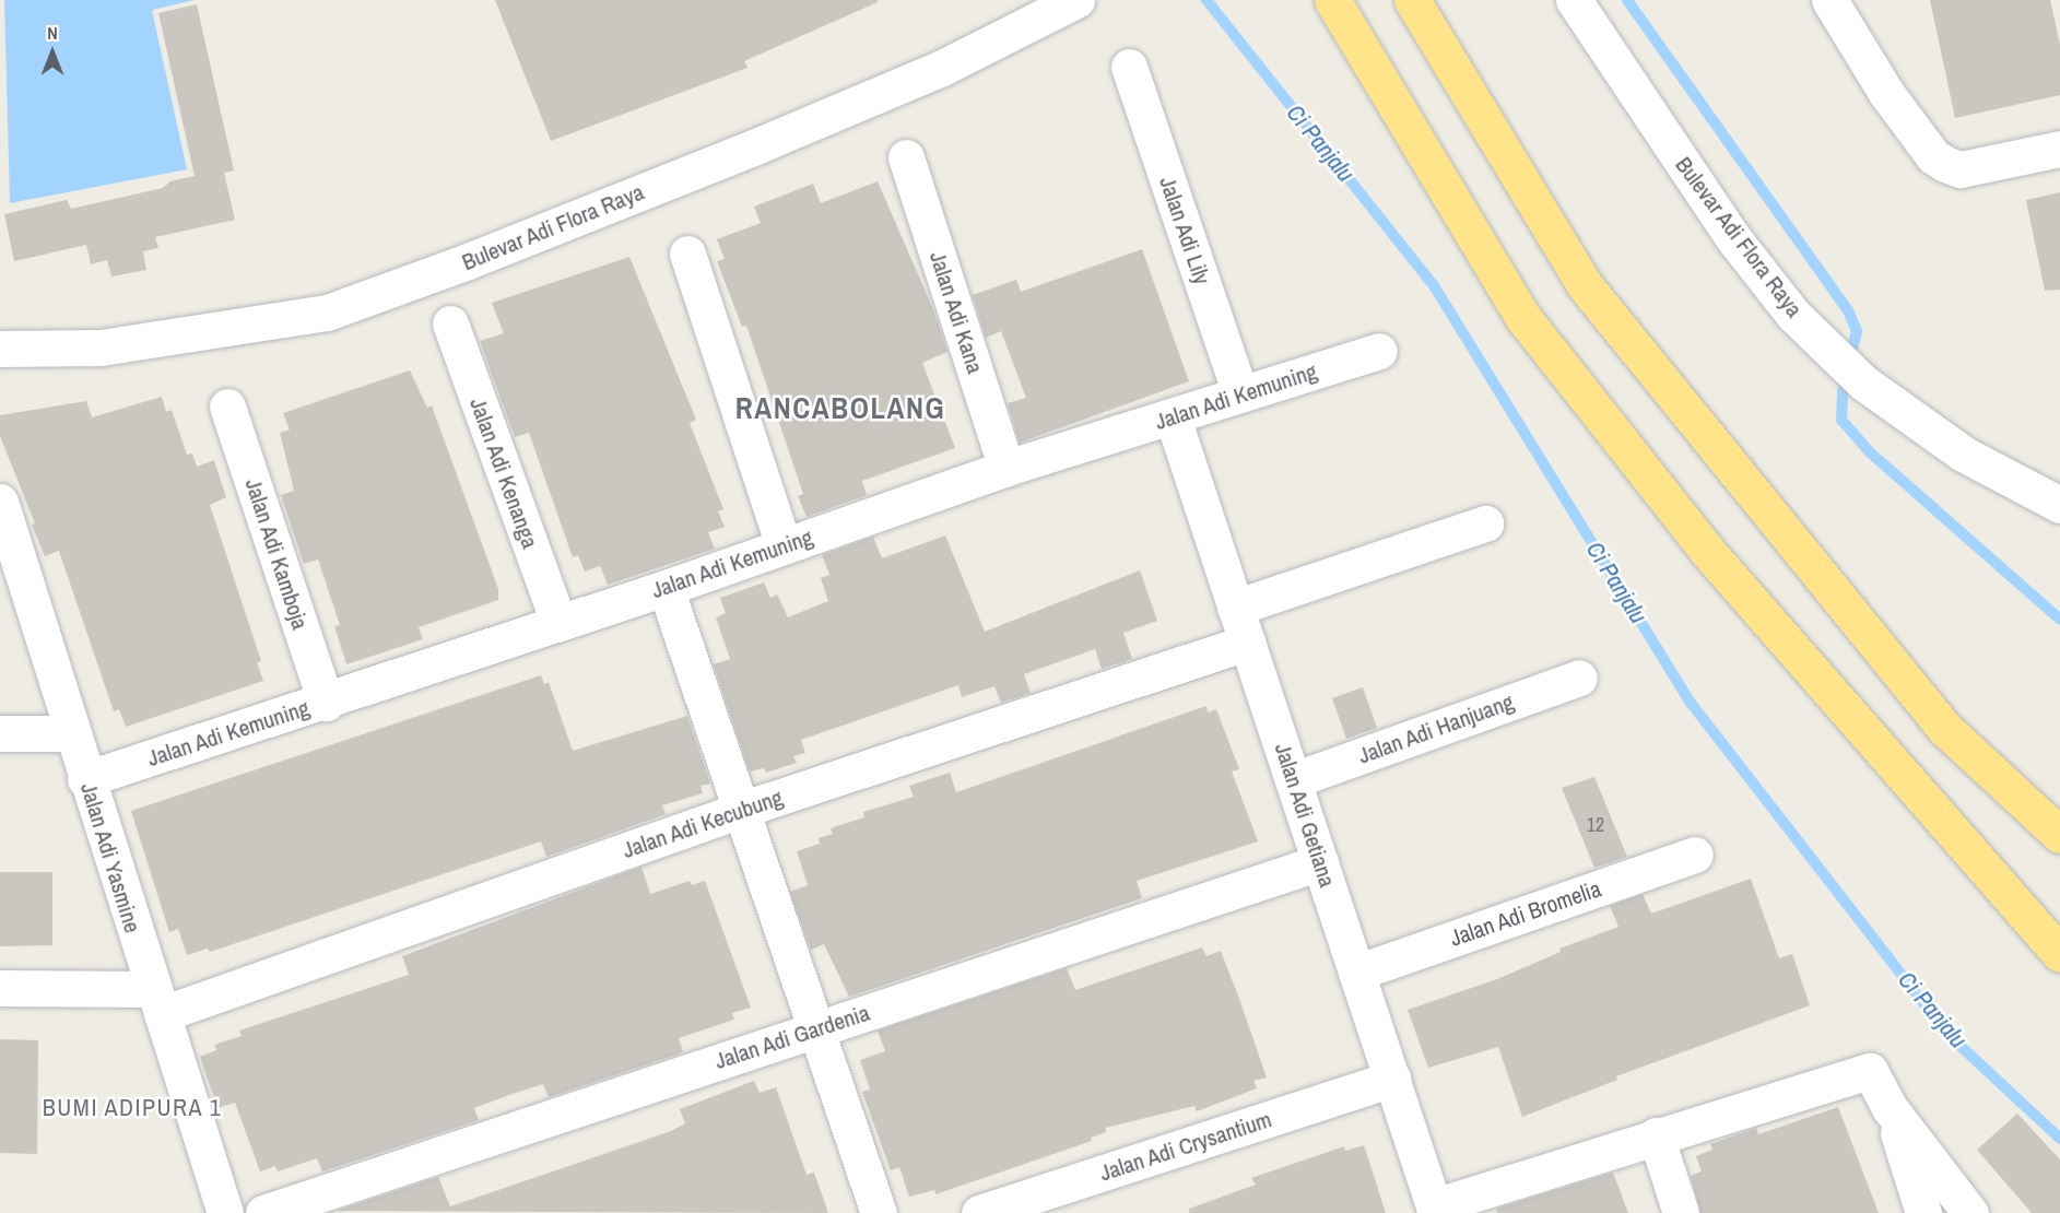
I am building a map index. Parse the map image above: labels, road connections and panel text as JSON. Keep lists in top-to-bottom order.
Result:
{
  "streets": {
    "street": [
      "Bulevar Adi Flora Raya",
      "Jalan Adi Lily",
      "Jalan Adi Kana",
      "Jalan Adi Kemuning",
      "Jalan Adi Kenanga",
      "Jalan Adi Kamboja",
      "Jalan Adi Hanjuang",
      "Jalan Adi Getiana",
      "Jalan Adi Kecubung",
      "Jalan Adi Yasmine",
      "Jalan Adi Bromelia",
      "Jalan Adi Gardenia",
      "Jalan Adi Crysantium"
    ]
  },
  "crossings": [
    ["Jalan Adi Lily", "Jalan Adi Kemuning"],
    ["Jalan Adi Kana", "Jalan Adi Kemuning"],
    ["Jalan Adi Kemuning", "Jalan Adi Kenanga"],
    ["Jalan Adi Kemuning", "Jalan Adi Kamboja"],
    ["Jalan Adi Kemuning", "Jalan Adi Getiana"],
    ["Jalan Adi Kemuning", "Jalan Adi Yasmine"],
    ["Jalan Adi Hanjuang", "Jalan Adi Getiana"],
    ["Jalan Adi Getiana", "Jalan Adi Kecubung"],
    ["Jalan Adi Getiana", "Jalan Adi Bromelia"],
    ["Jalan Adi Getiana", "Jalan Adi Gardenia"],
    ["Jalan Adi Getiana", "Jalan Adi Crysantium"],
    ["Jalan Adi Kecubung", "Jalan Adi Yasmine"]
  ],
  "districts": ["RANCABOLANG", "BUMI ADIPURA 1"],
  "water": ["Ci Panjalu"],
  "house_numbers": ["12"],
  "north": "top"
}
